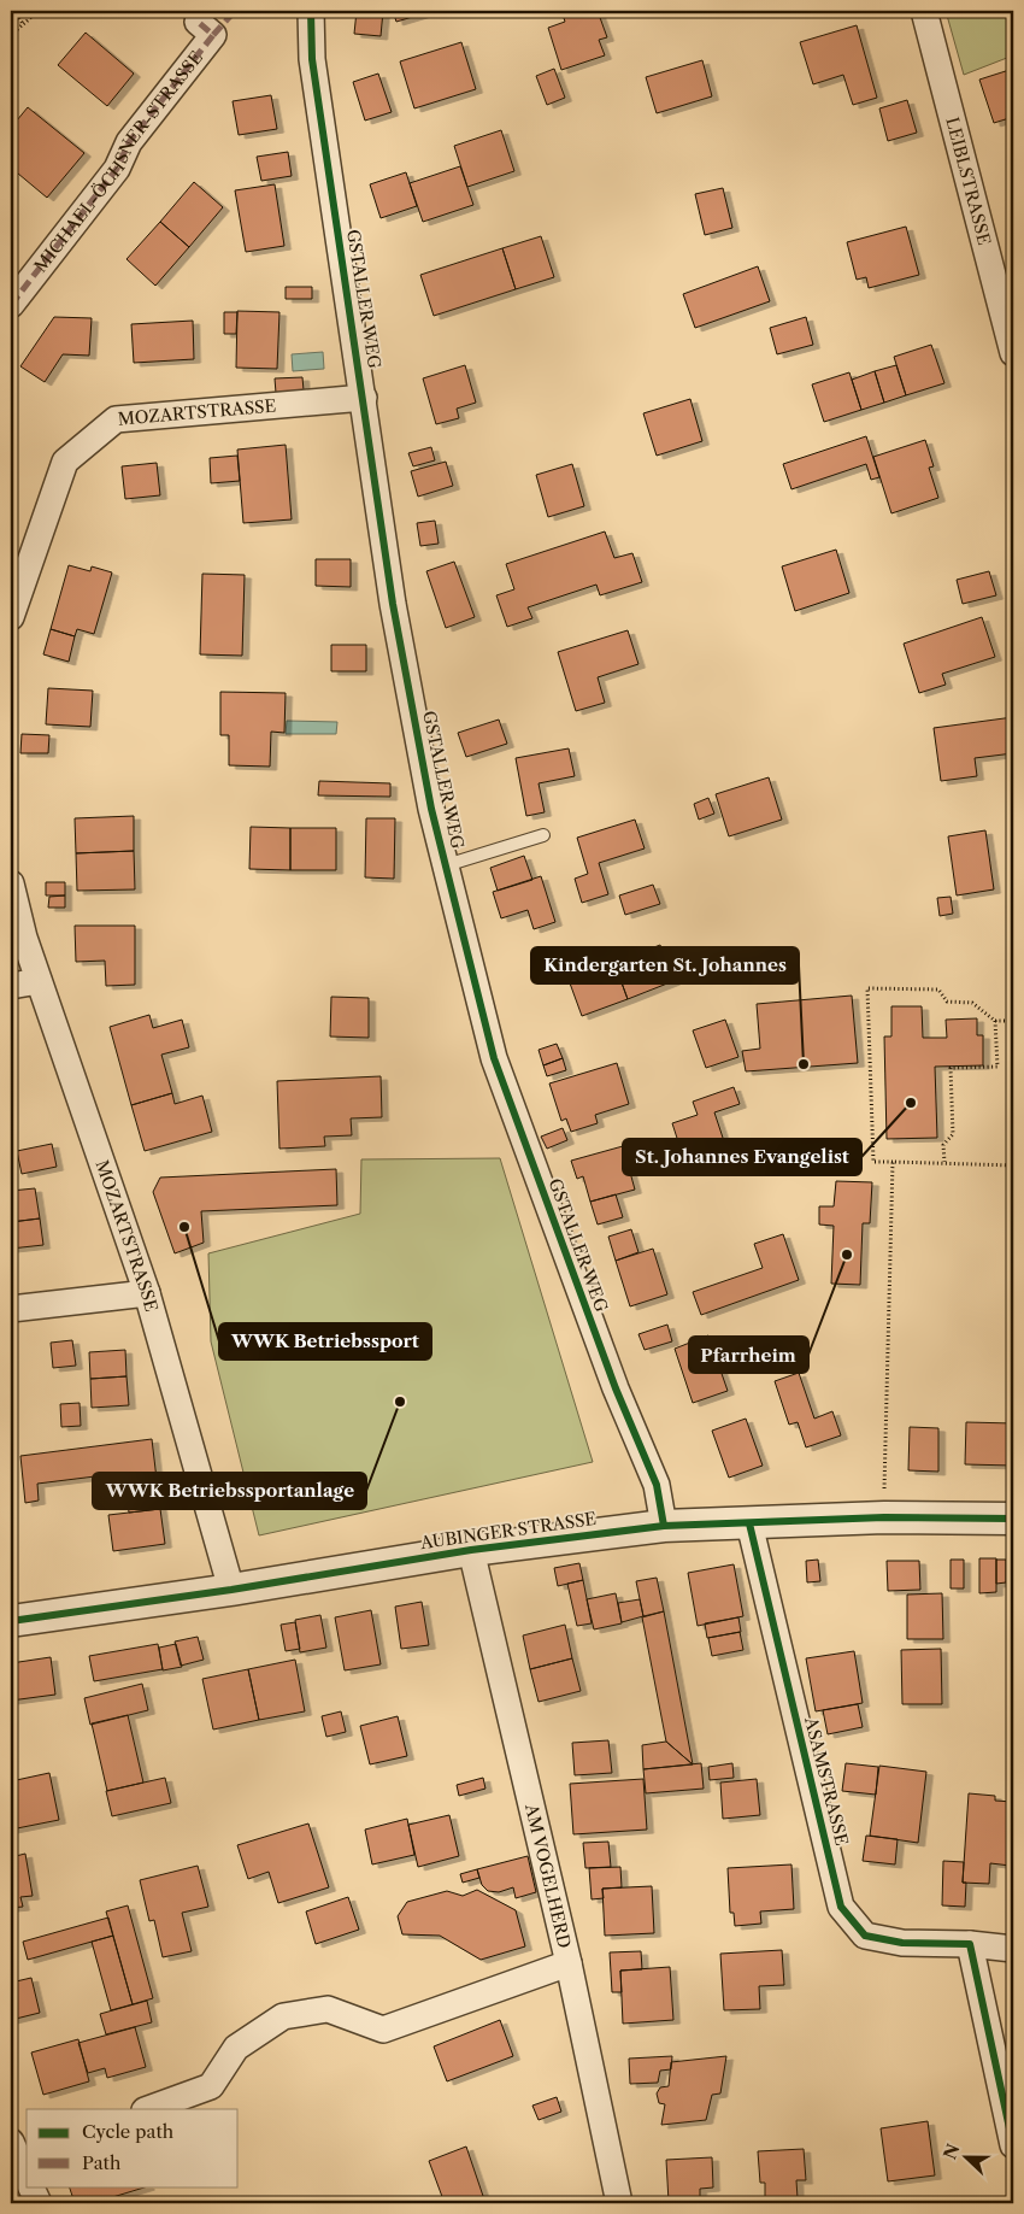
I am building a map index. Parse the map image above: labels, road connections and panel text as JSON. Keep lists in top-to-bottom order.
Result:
{
  "streets": {
    "street": [
      "MICHAEL-ÖCHSNER-STRASSE",
      "LEIBLSTRASSE",
      "GSTALLER WEG",
      "MOZARTSTRASSE",
      "AUBINGER STRASSE",
      "ASAMSTRASSE",
      "AM VOGELHERD"
    ]
  },
  "crossings": [
    ["GSTALLER WEG", "MOZARTSTRASSE"],
    ["GSTALLER WEG", "AUBINGER STRASSE"],
    ["MOZARTSTRASSE", "AUBINGER STRASSE"],
    ["AUBINGER STRASSE", "ASAMSTRASSE"],
    ["AUBINGER STRASSE", "AM VOGELHERD"]
  ],
  "places": [
    "Kindergarten St. Johannes",
    "St. Johannes Evangelist",
    "WWK Betriebssport",
    "Pfarrheim",
    "WWK Betriebssportanlage"
  ],
  "legend": ["Cycle path", "Path"],
  "north": "left"
}
